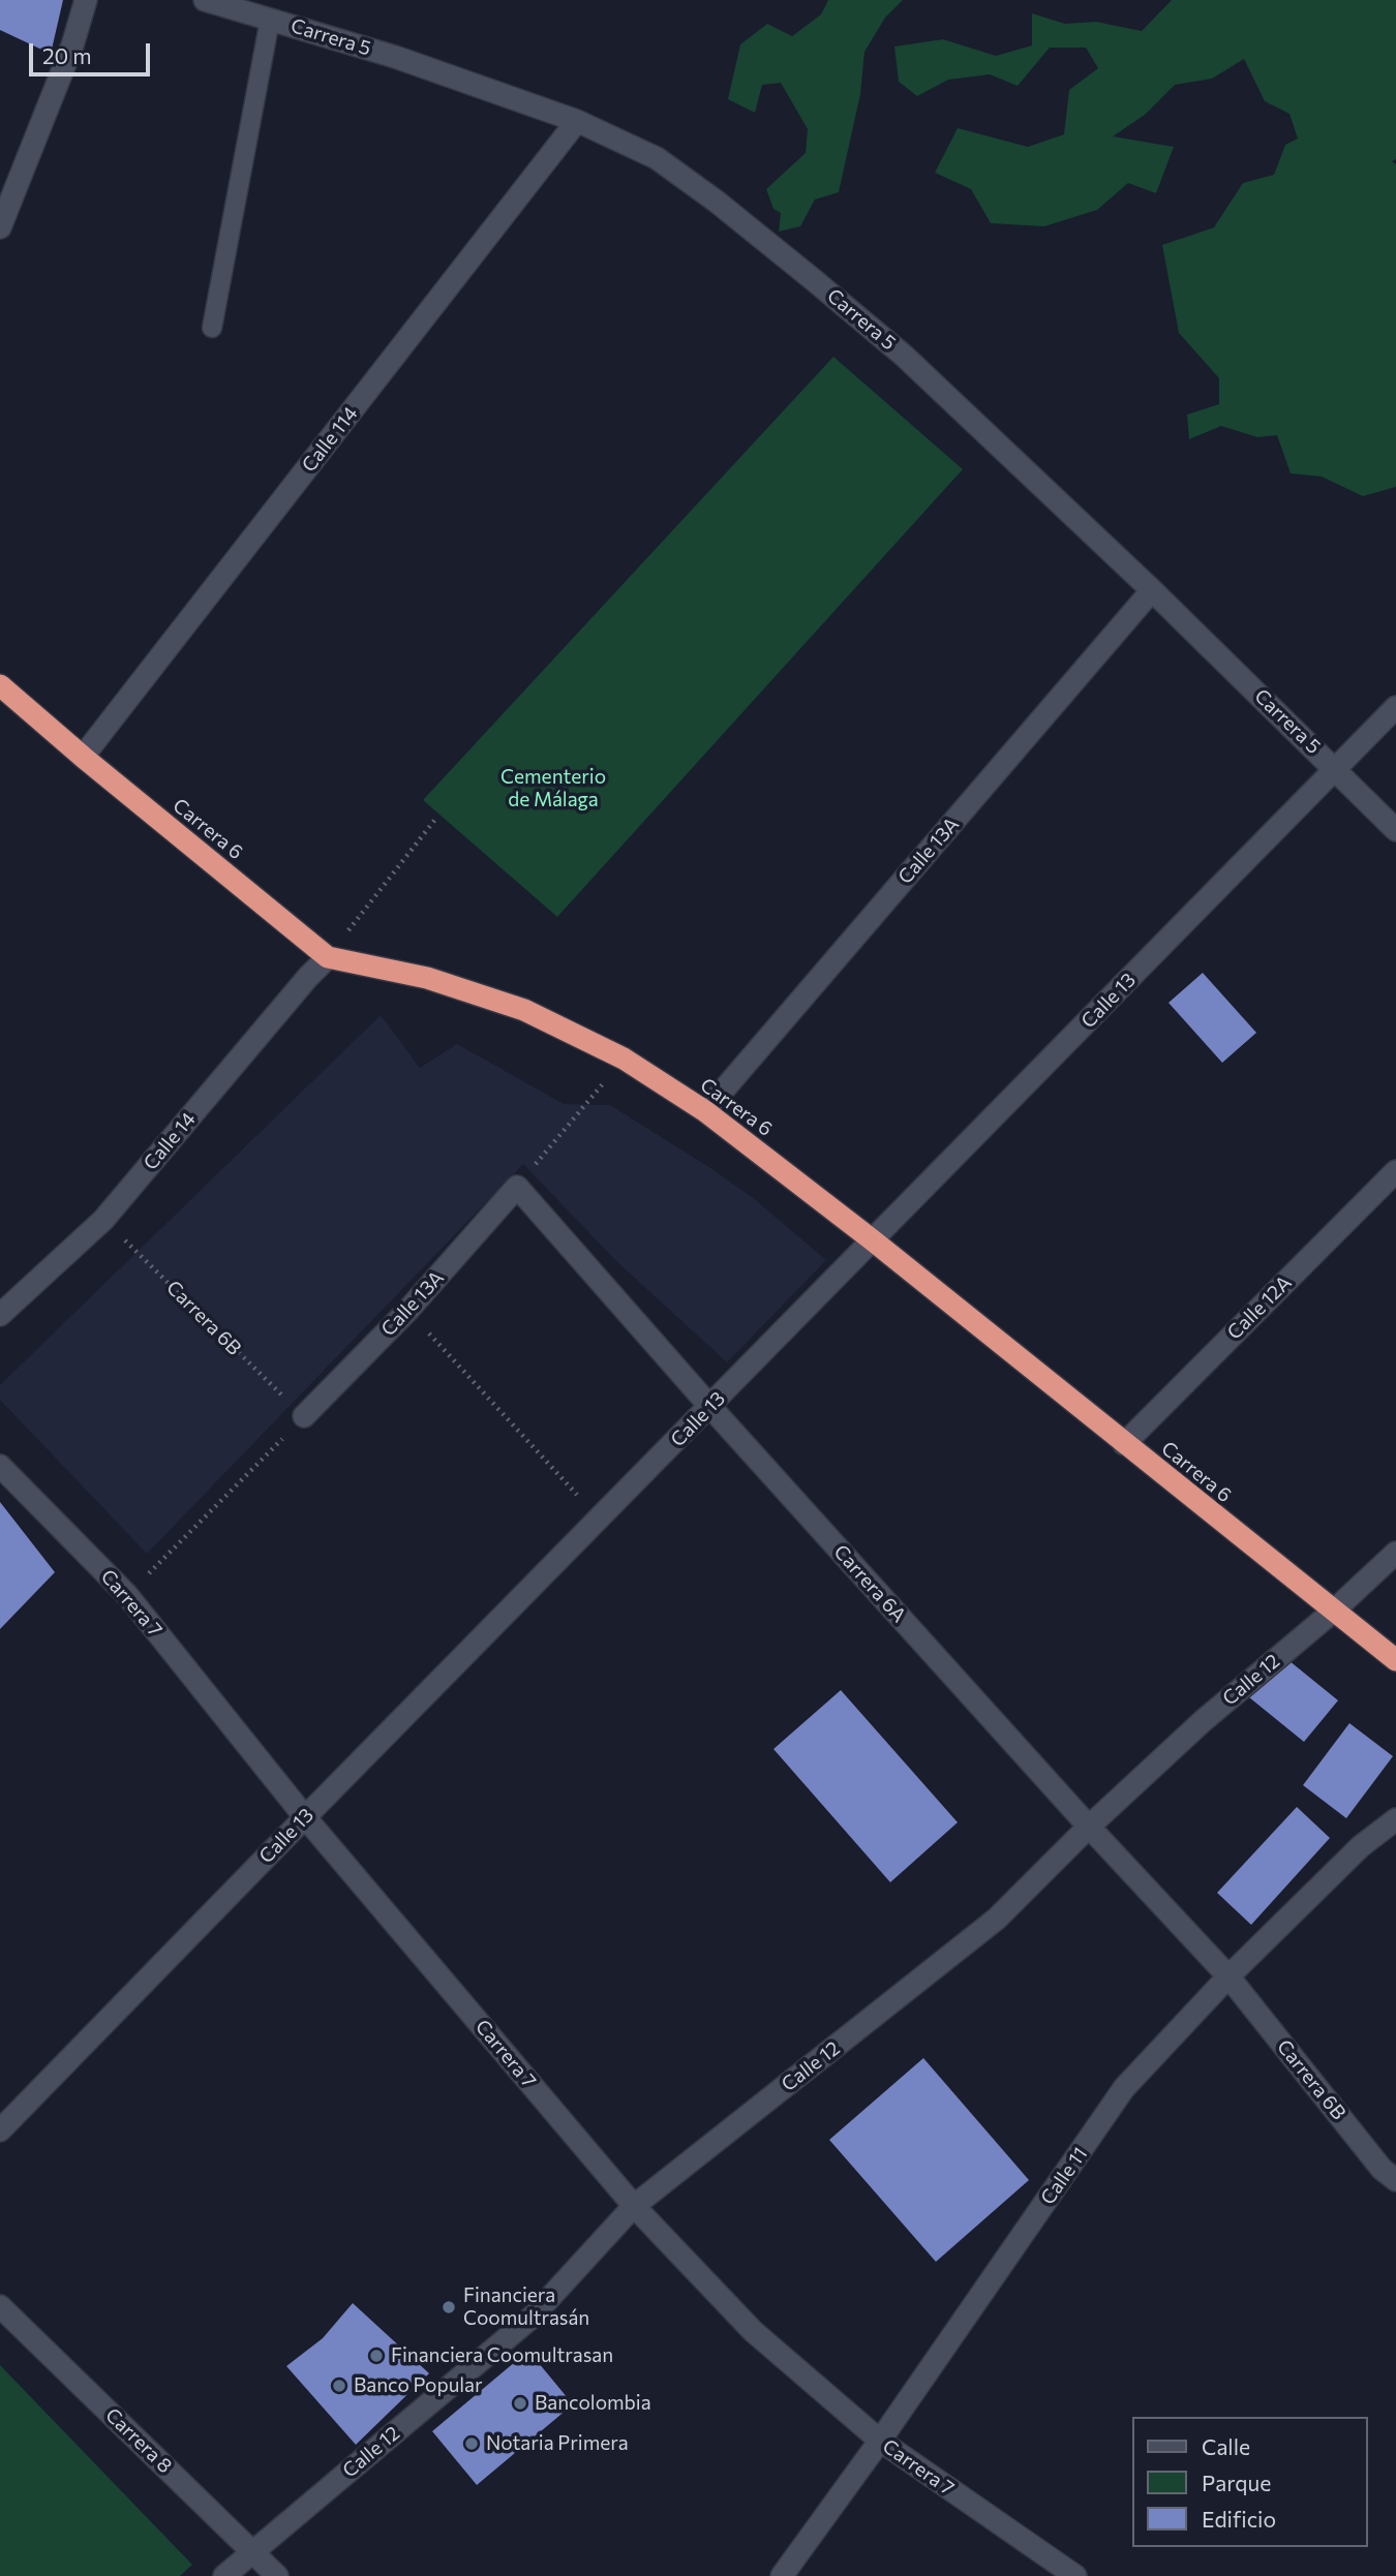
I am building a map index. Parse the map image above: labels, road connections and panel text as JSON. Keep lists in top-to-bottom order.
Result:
{
  "streets": {
    "highway": ["Carrera 6"],
    "street": [
      "Carrera 5",
      "Calle 114",
      "Calle 13A",
      "Calle 13",
      "Calle 14",
      "Calle 12A",
      "Carrera 6B",
      "Carrera 6A",
      "Carrera 7",
      "Calle 12",
      "Calle 11",
      "Carrera 8"
    ]
  },
  "crossings": [
    ["Carrera 5", "Calle 114"],
    ["Carrera 5", "Calle 13A"],
    ["Carrera 5", "Calle 13"],
    ["Calle 114", "Carrera 6"],
    ["Carrera 6", "Calle 13A"],
    ["Carrera 6", "Calle 13"],
    ["Carrera 6", "Calle 14"],
    ["Carrera 6", "Calle 12A"],
    ["Carrera 6", "Calle 12"],
    ["Calle 13A", "Carrera 6B"],
    ["Calle 13A", "Carrera 6A"],
    ["Calle 13", "Carrera 6A"],
    ["Calle 13", "Carrera 7"],
    ["Calle 14", "Carrera 6B"],
    ["Carrera 6B", "Carrera 6A"],
    ["Carrera 6B", "Calle 11"],
    ["Carrera 6A", "Calle 12"],
    ["Carrera 6A", "Calle 11"],
    ["Carrera 7", "Calle 12"],
    ["Carrera 7", "Calle 11"],
    ["Calle 12", "Carrera 8"]
  ],
  "parks": ["Cementerio de Málaga"],
  "places": [
    "Financiera Coomultrasán",
    "Financiera Coomultrasan",
    "Banco Popular",
    "Bancolombia",
    "Notaria Primera"
  ],
  "legend": ["Calle", "Parque", "Edificio"],
  "scale_bar": "20 m"
}
